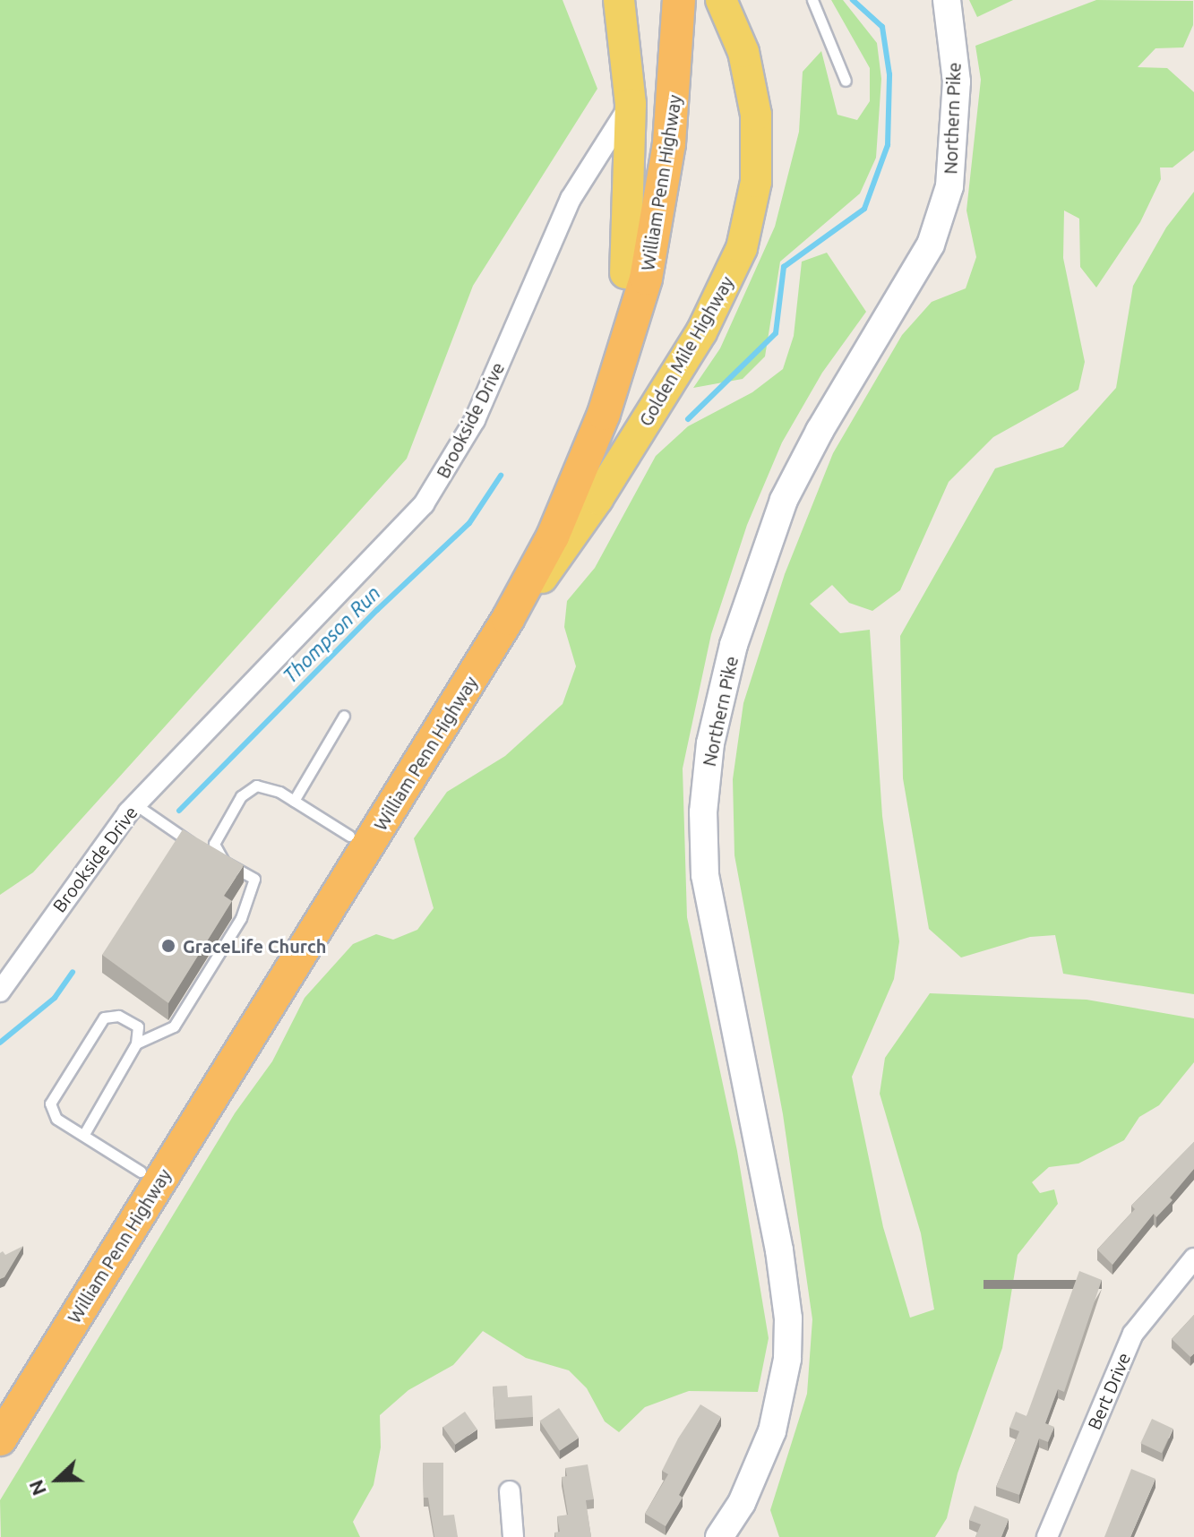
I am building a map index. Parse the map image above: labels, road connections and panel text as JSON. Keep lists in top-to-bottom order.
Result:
{
  "streets": {
    "highway": ["William Penn Highway"],
    "main road": ["Northern Pike", "Golden Mile Highway"],
    "street": ["Brookside Drive", "Bert Drive"]
  },
  "crossings": [
    ["William Penn Highway", "Golden Mile Highway"]
  ],
  "water": ["Thompson Run"],
  "places": ["GraceLife Church"],
  "north": "left"
}
